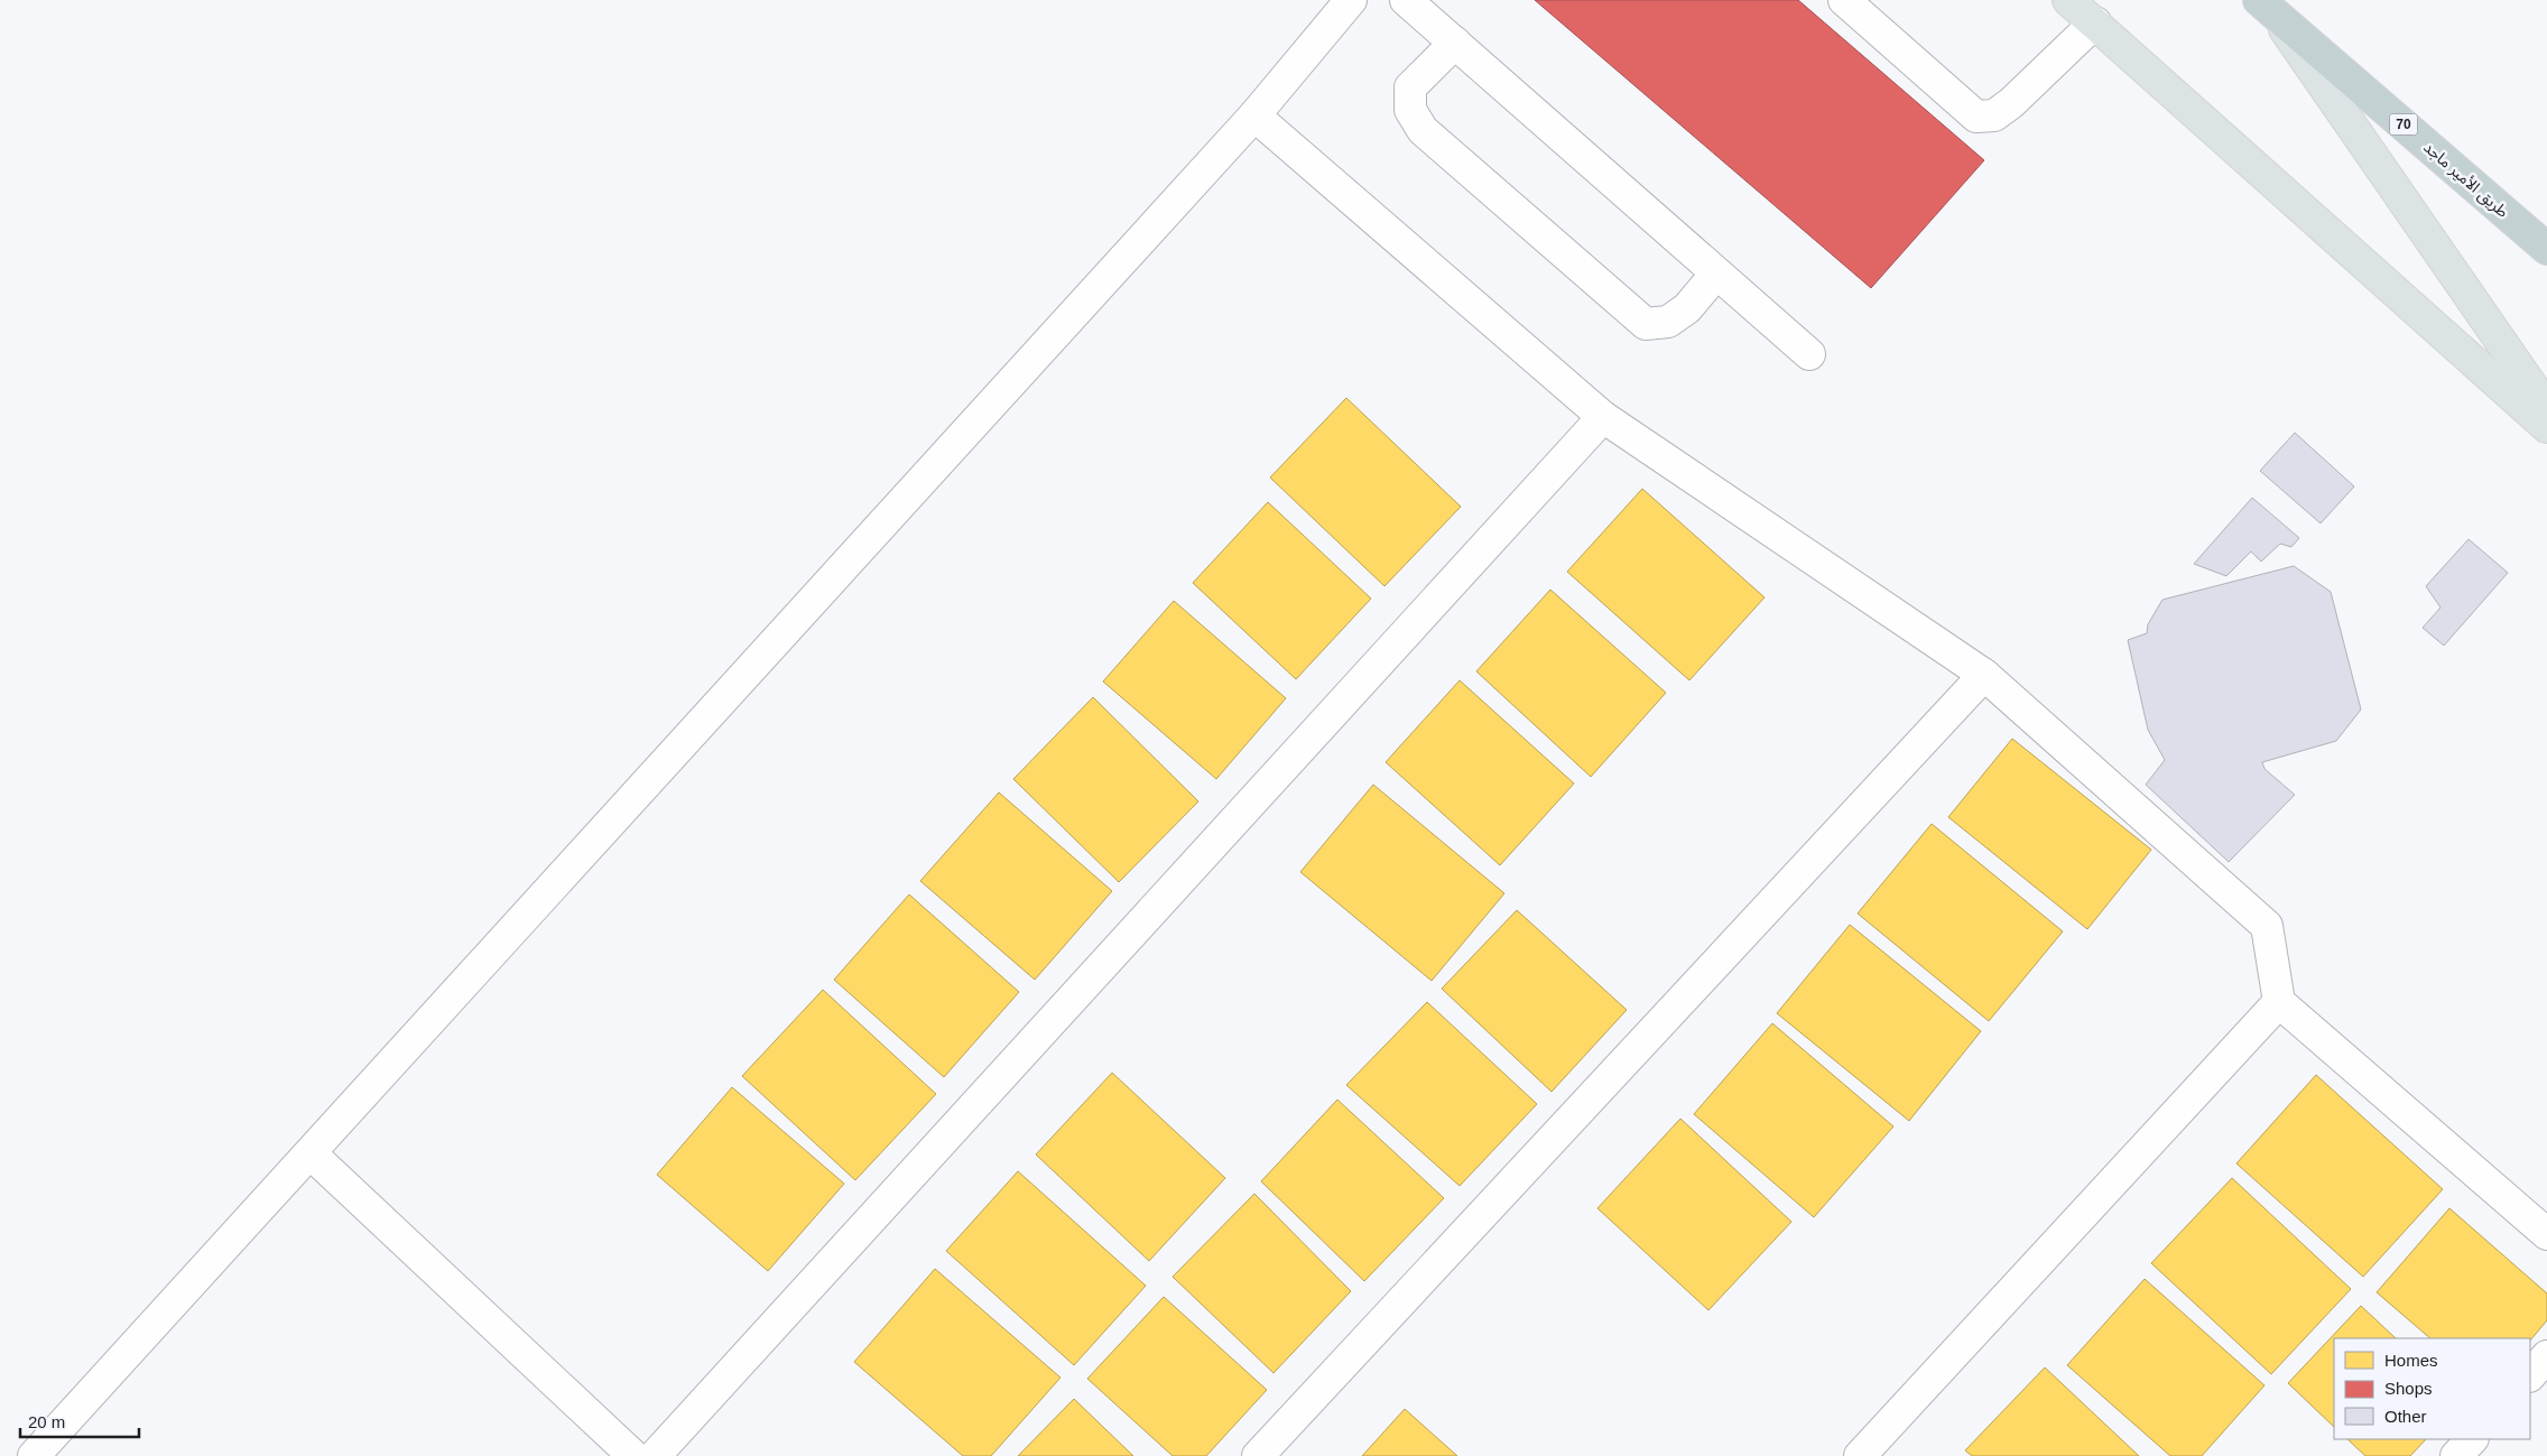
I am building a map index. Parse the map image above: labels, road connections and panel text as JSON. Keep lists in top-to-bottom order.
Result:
{
  "streets": {
    "highway": ["70", "طريق الأمير ماجد"]
  },
  "legend": ["Homes", "Shops", "Other"],
  "scale_bar": "20 m"
}
